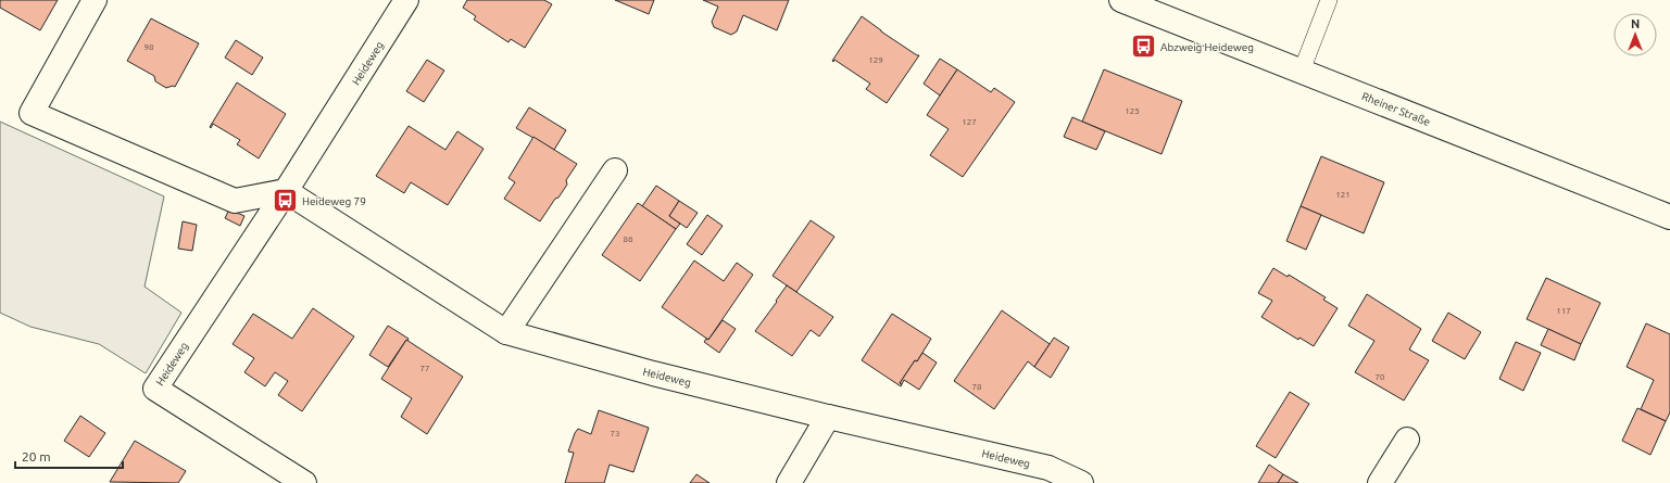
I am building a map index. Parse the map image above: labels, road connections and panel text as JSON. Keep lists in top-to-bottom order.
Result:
{
  "streets": {
    "street": ["Heideweg", "Rheiner Straße"]
  },
  "places": {
    "bus stop": ["Abzweig Heideweg", "Heideweg 79"]
  },
  "house_numbers": [
    "98",
    "129",
    "125",
    "127",
    "121",
    "86",
    "117",
    "77",
    "70",
    "78",
    "73"
  ],
  "scale_bar": "20 m",
  "north": "top"
}
